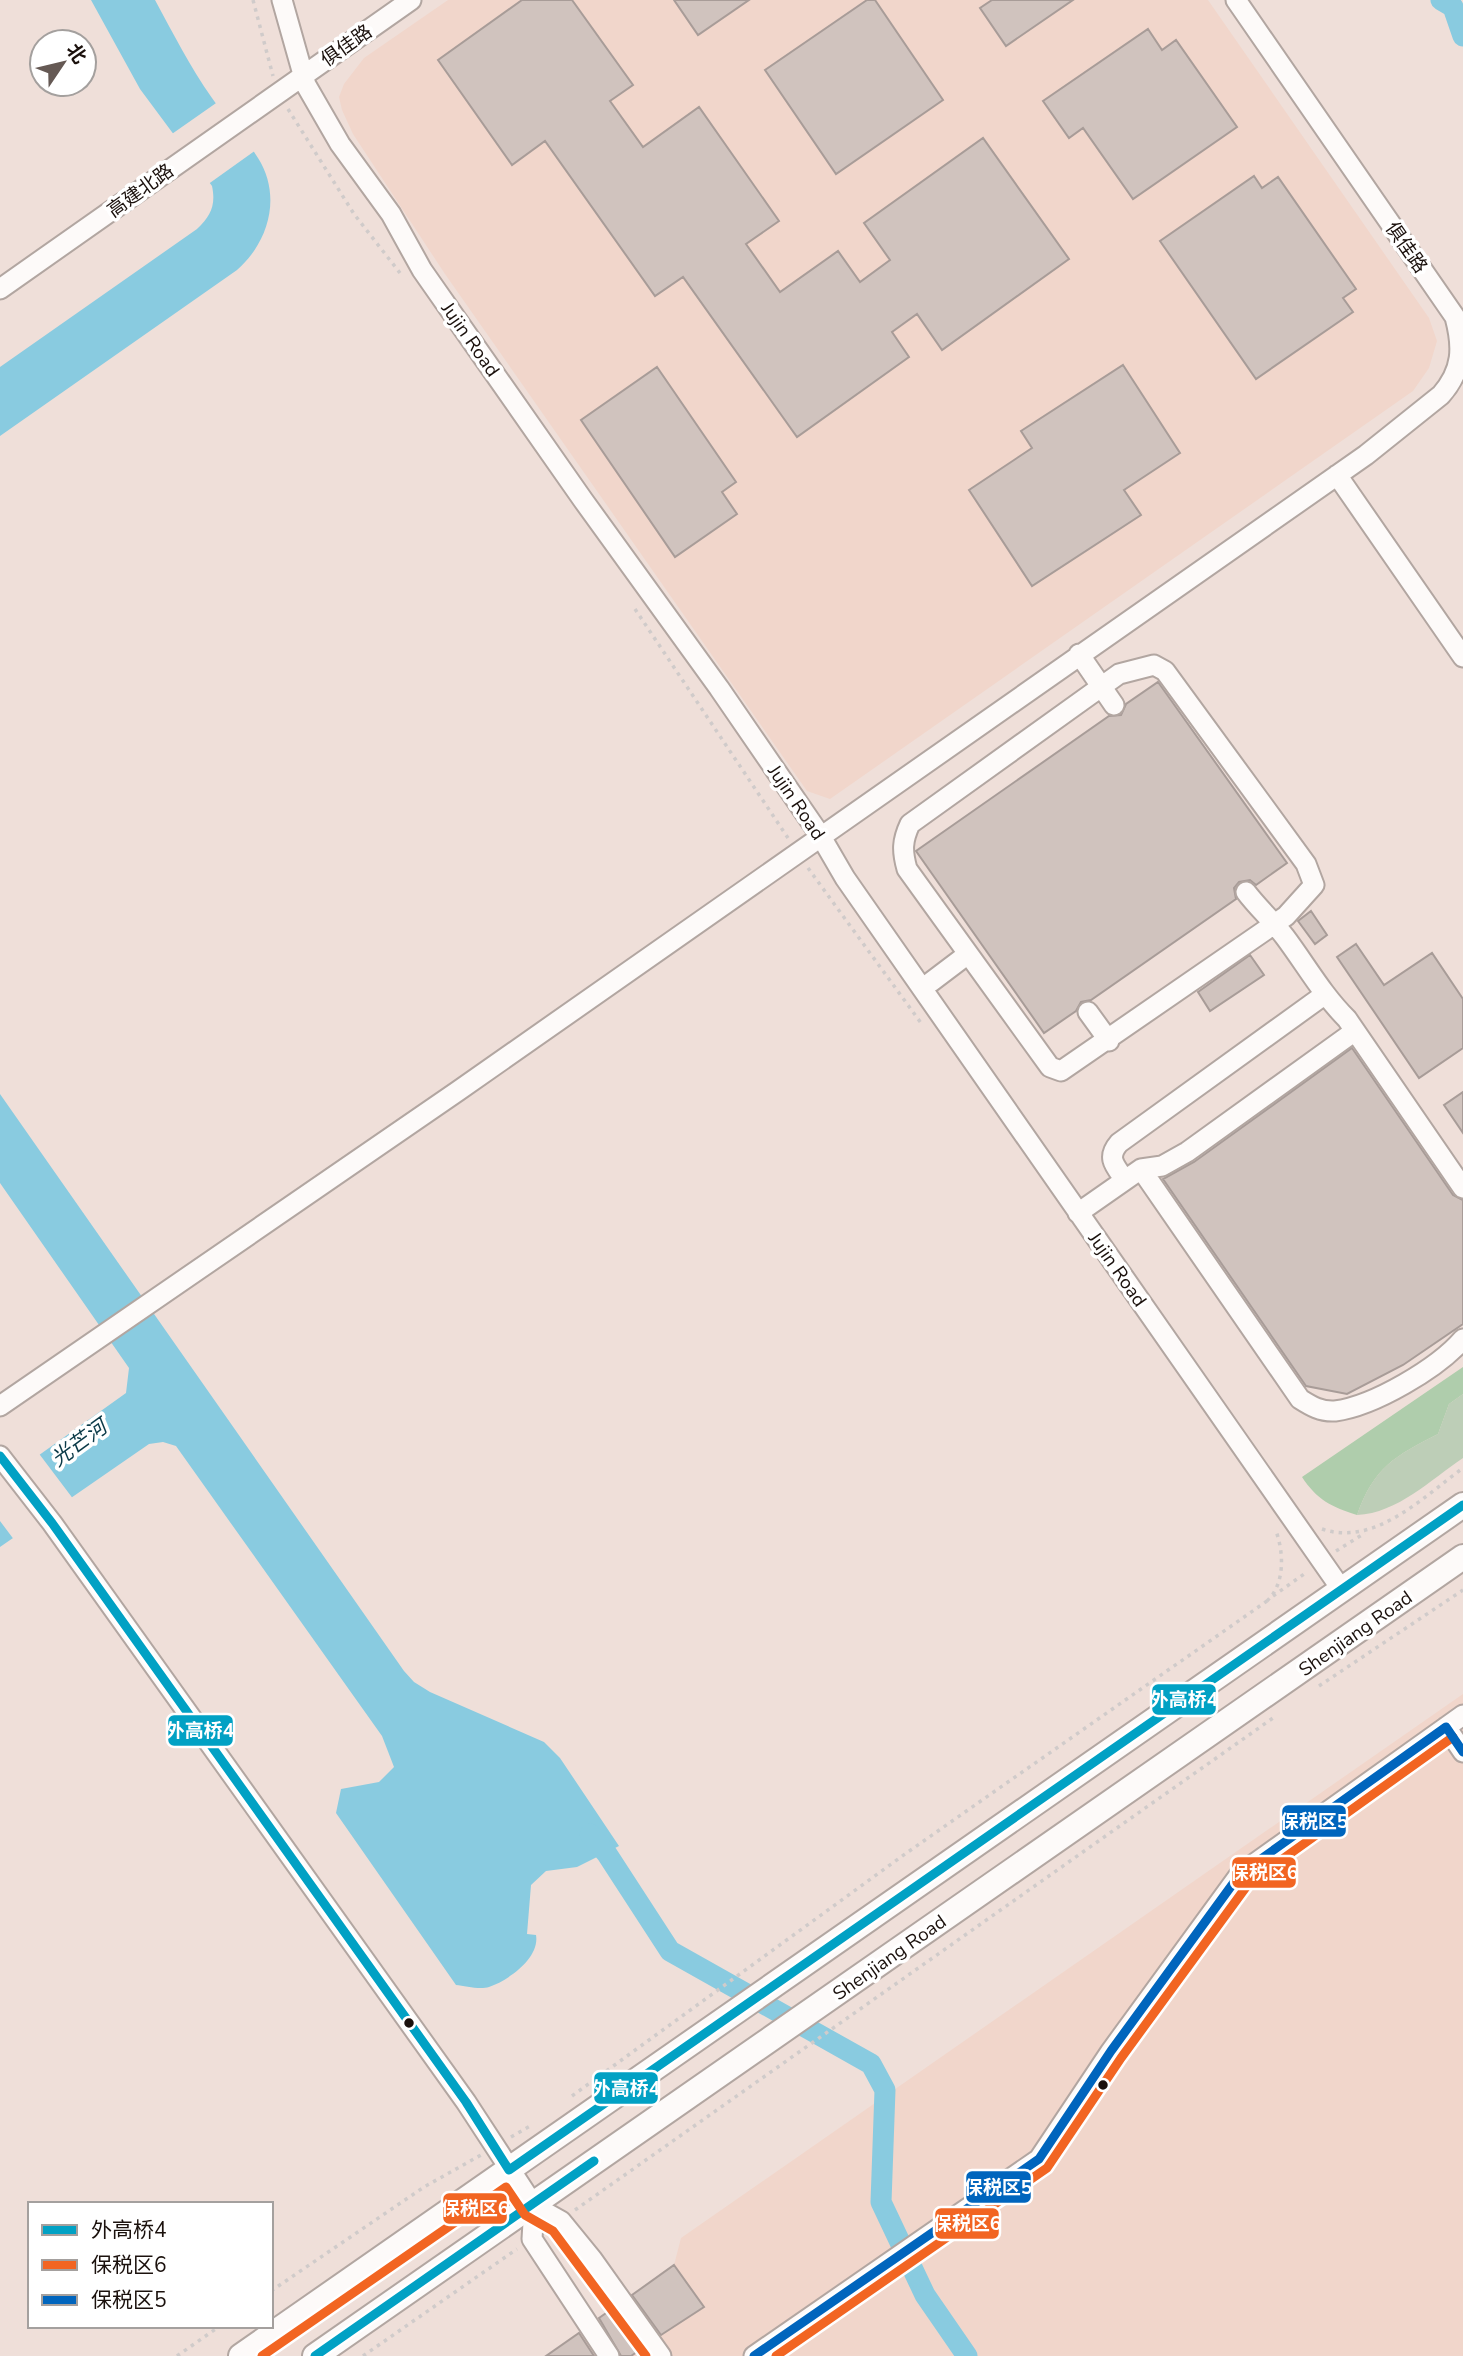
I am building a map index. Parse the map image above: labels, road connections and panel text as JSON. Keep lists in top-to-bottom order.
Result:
{
  "streets": {
    "main road": ["Shenjiang Road"],
    "street": ["俱佳路", "高建北路", "Jujin Road"]
  },
  "crossings": [
    ["俱佳路", "高建北路"],
    ["俱佳路", "Jujin Road"]
  ],
  "water": ["光芒河"],
  "lines": ["transit line 外高桥4", "transit line 保税区5", "transit line 保税区6"],
  "legend": ["外高桥4", "保税区6", "保税区5"],
  "north": "top right"
}
